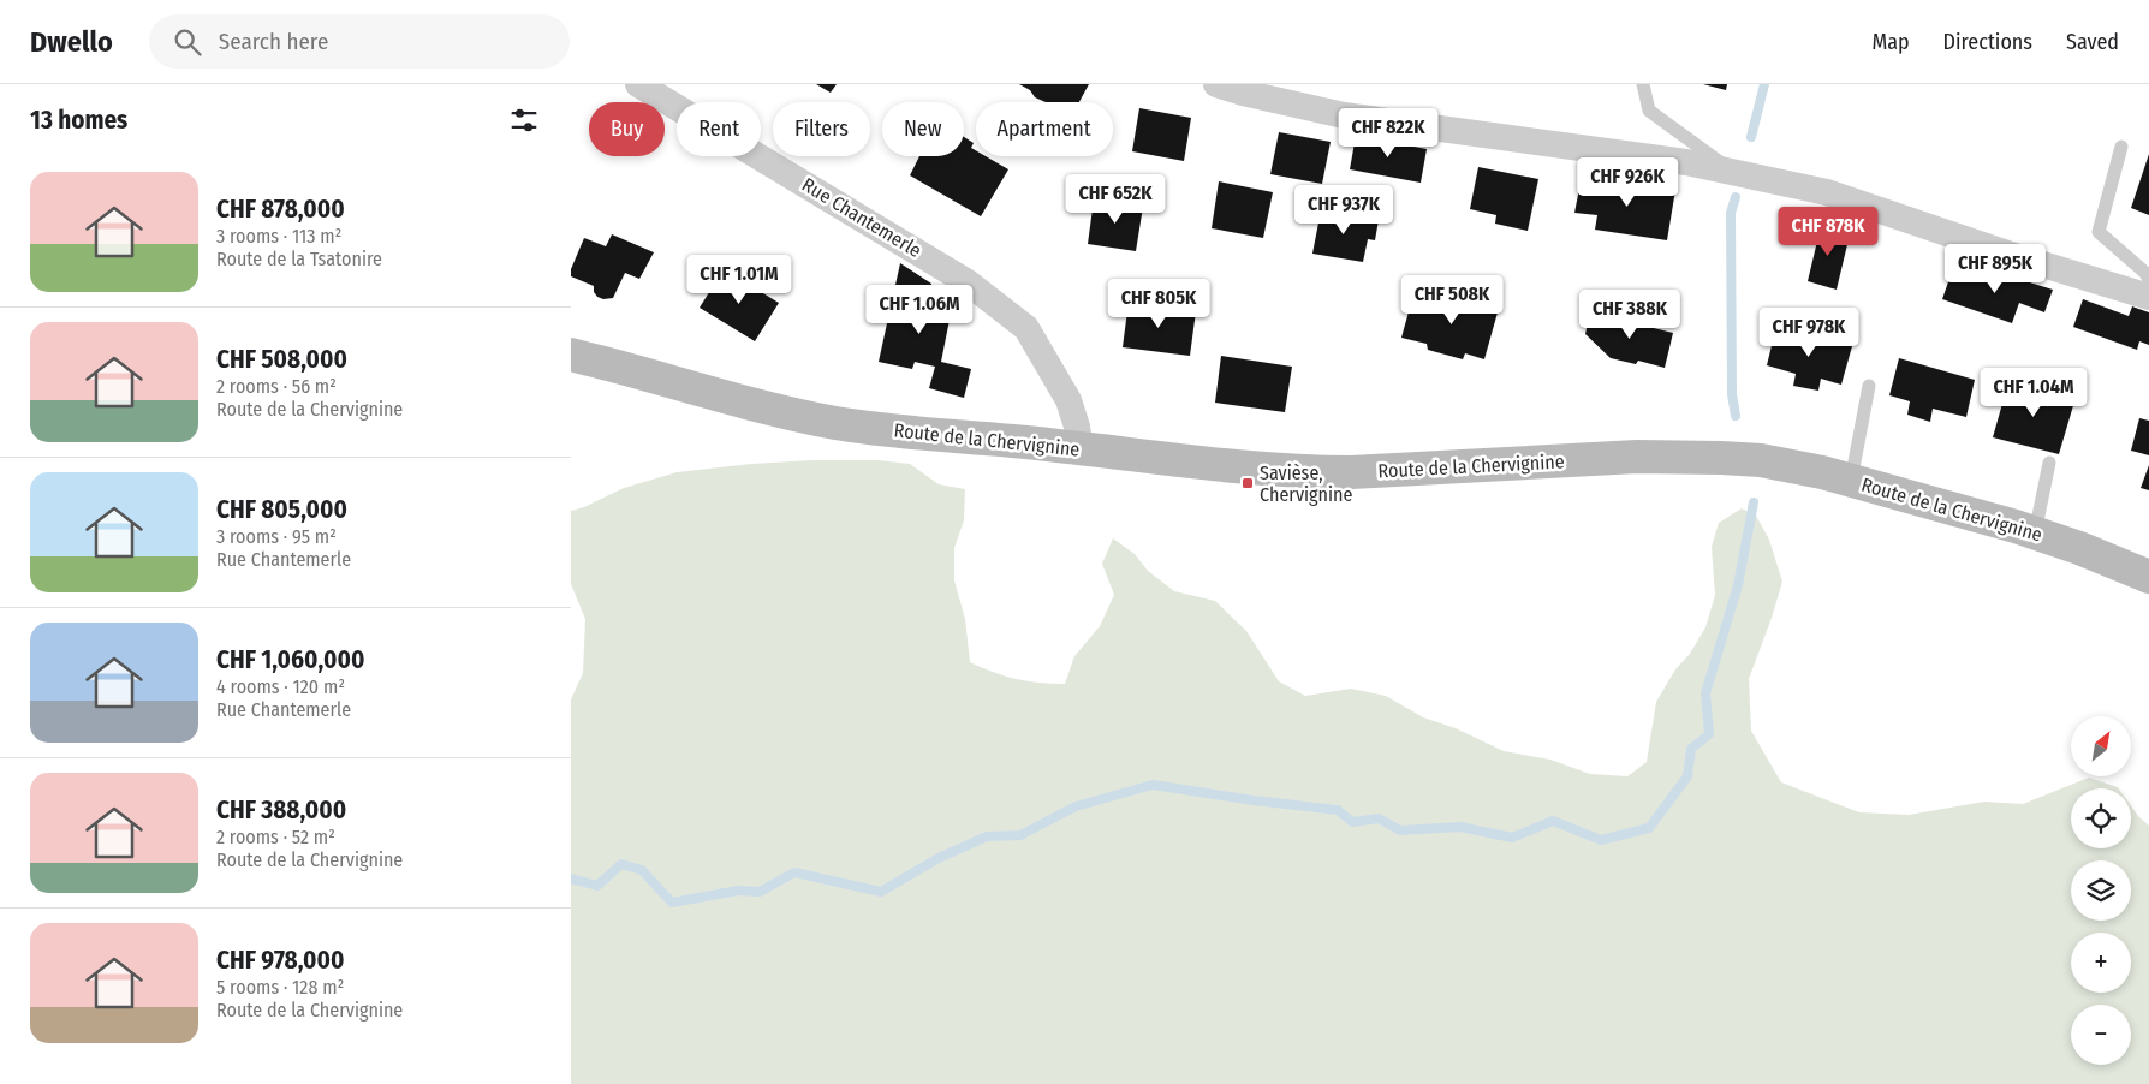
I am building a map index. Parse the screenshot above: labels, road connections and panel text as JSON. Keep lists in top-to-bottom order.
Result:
{
  "streets": {
    "street": ["Rue Chantemerle", "Route de la Chervignine"]
  },
  "crossings": [
    ["Rue Chantemerle", "Route de la Chervignine"]
  ],
  "places": {
    "transit": ["Savièse, Chervignine"]
  },
  "north": "top right",
  "page": {
    "header": "Dwello",
    "search": "Search here",
    "nav": ["Map", "Directions", "Saved"],
    "heading": "13 homes",
    "chip": [
      "Buy",
      "Rent",
      "Filters",
      "New",
      "Apartment"
    ],
    "price": [
      "CHF 822K",
      "CHF 926K",
      "CHF 652K",
      "CHF 937K",
      "CHF 878K",
      "CHF 895K",
      "CHF 1.01M",
      "CHF 508K",
      "CHF 805K",
      "CHF 1.06M",
      "CHF 388K",
      "CHF 978K",
      "CHF 1.04M"
    ],
    "list": [
      {
        "name": "CHF 878,000",
        "note": "3 rooms · 113 m² · Route de la Tsatonire"
      },
      {
        "name": "CHF 508,000",
        "note": "2 rooms · 56 m² · Route de la Chervignine"
      },
      {
        "name": "CHF 805,000",
        "note": "3 rooms · 95 m² · Rue Chantemerle"
      },
      {
        "name": "CHF 1,060,000",
        "note": "4 rooms · 120 m² · Rue Chantemerle"
      },
      {
        "name": "CHF 388,000",
        "note": "2 rooms · 52 m² · Route de la Chervignine"
      },
      {
        "name": "CHF 978,000",
        "note": "5 rooms · 128 m² · Route de la Chervignine"
      }
    ],
    "map_buttons": ["+", "−"]
  }
}
